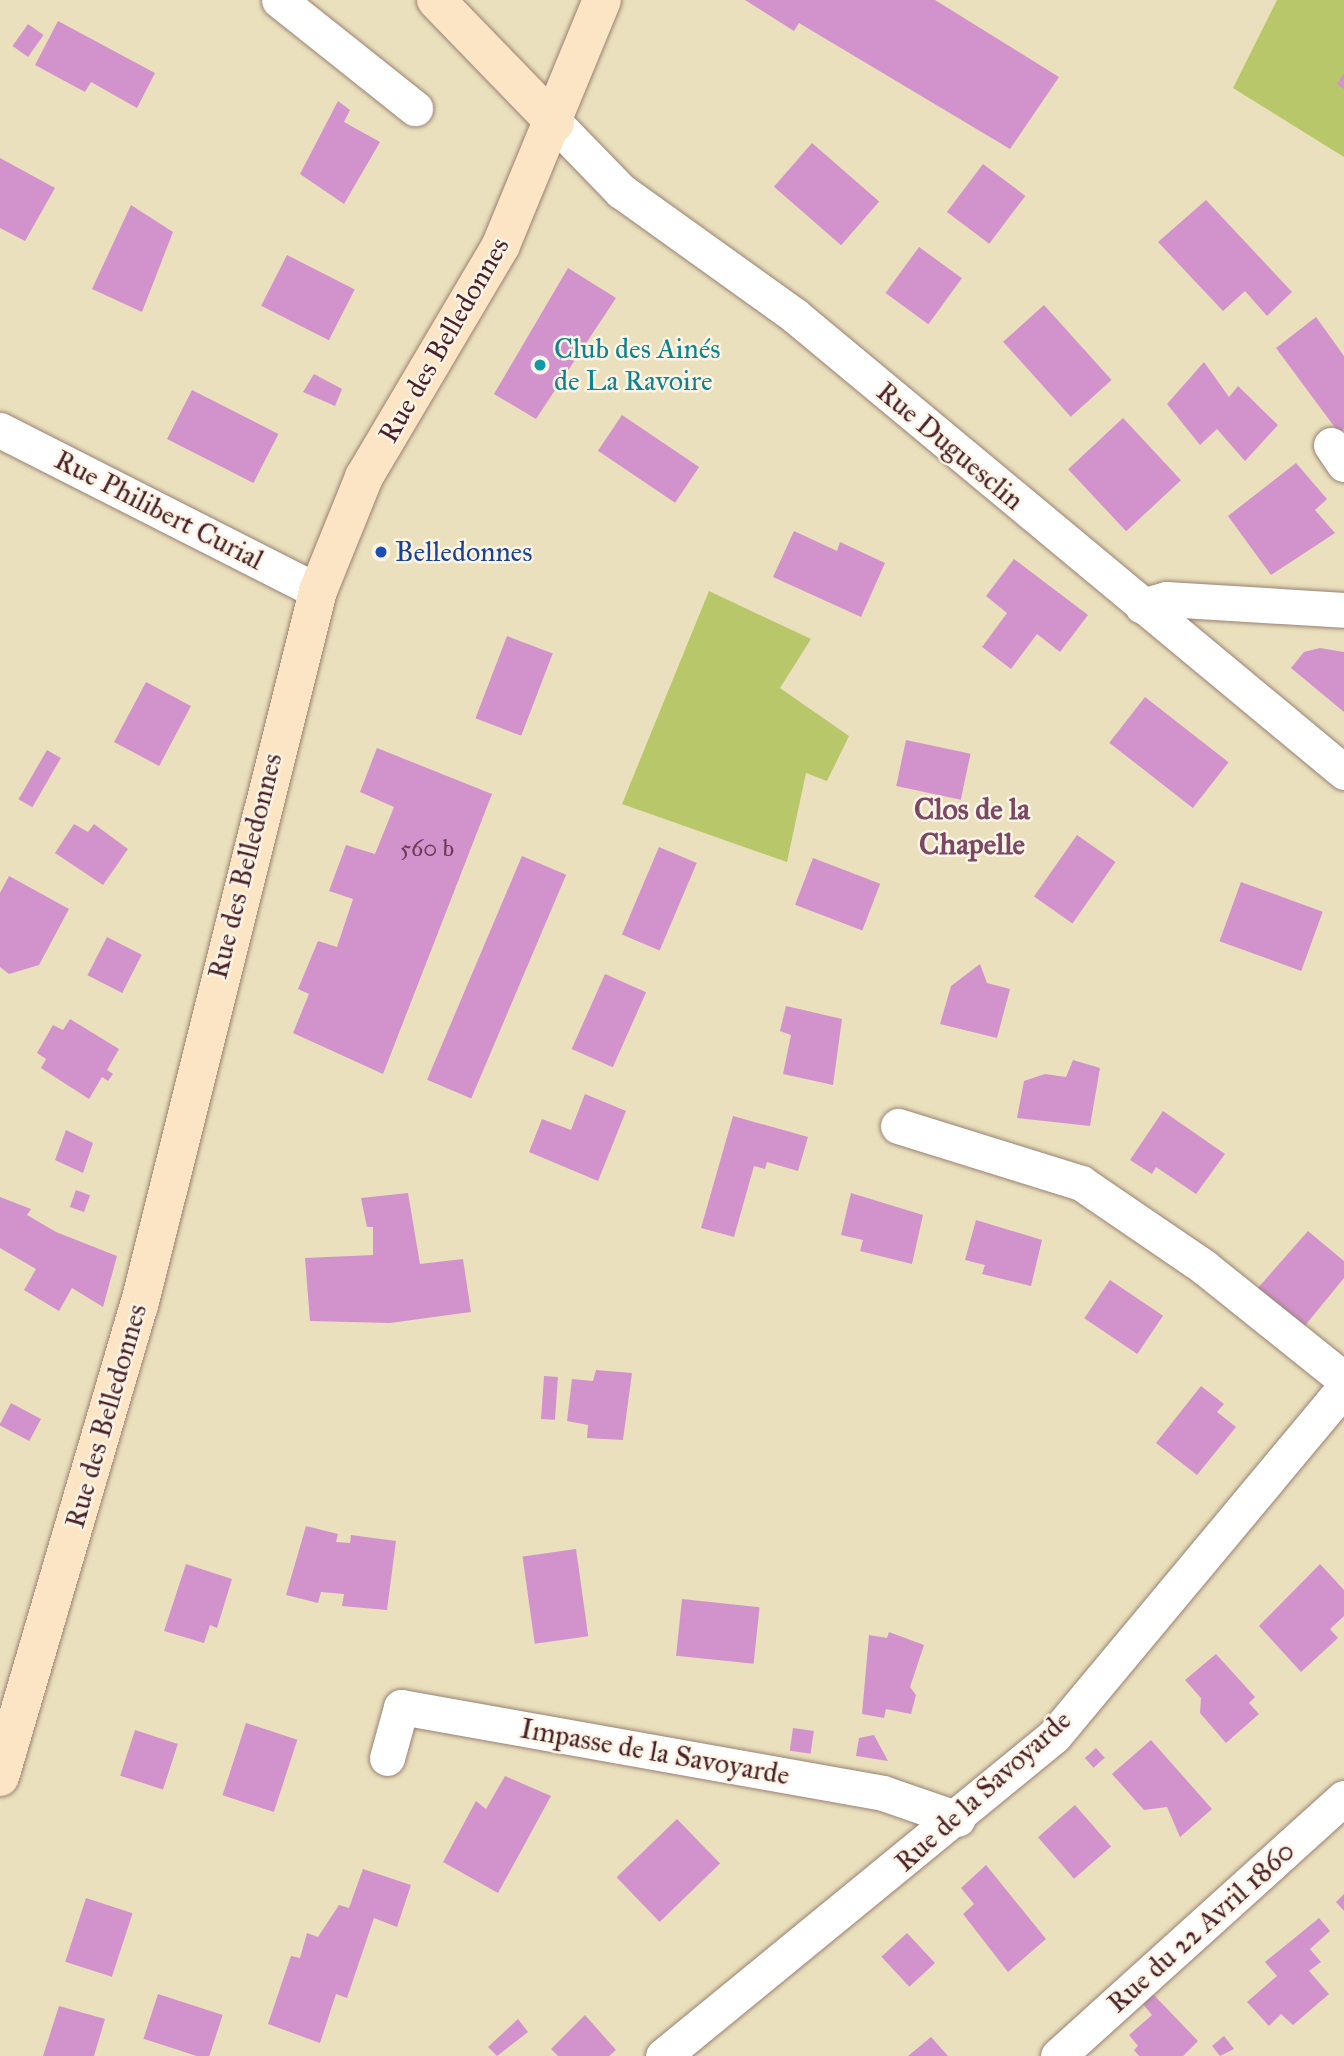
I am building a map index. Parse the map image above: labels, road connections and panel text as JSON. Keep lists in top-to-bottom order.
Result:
{
  "streets": {
    "main road": ["Rue des Belledonnes"],
    "street": [
      "Rue Duguesclin",
      "Rue Philibert Curial",
      "Impasse de la Savoyarde",
      "Rue de la Savoyarde",
      "Rue du 22 Avril 1860"
    ]
  },
  "crossings": [
    ["Rue des Belledonnes", "Rue Duguesclin"],
    ["Rue des Belledonnes", "Rue Philibert Curial"],
    ["Impasse de la Savoyarde", "Rue de la Savoyarde"]
  ],
  "districts": ["Clos de la Chapelle"],
  "places": ["Club des Ainés de La Ravoire", "Belledonnes"],
  "house_numbers": ["560 b"]
}
